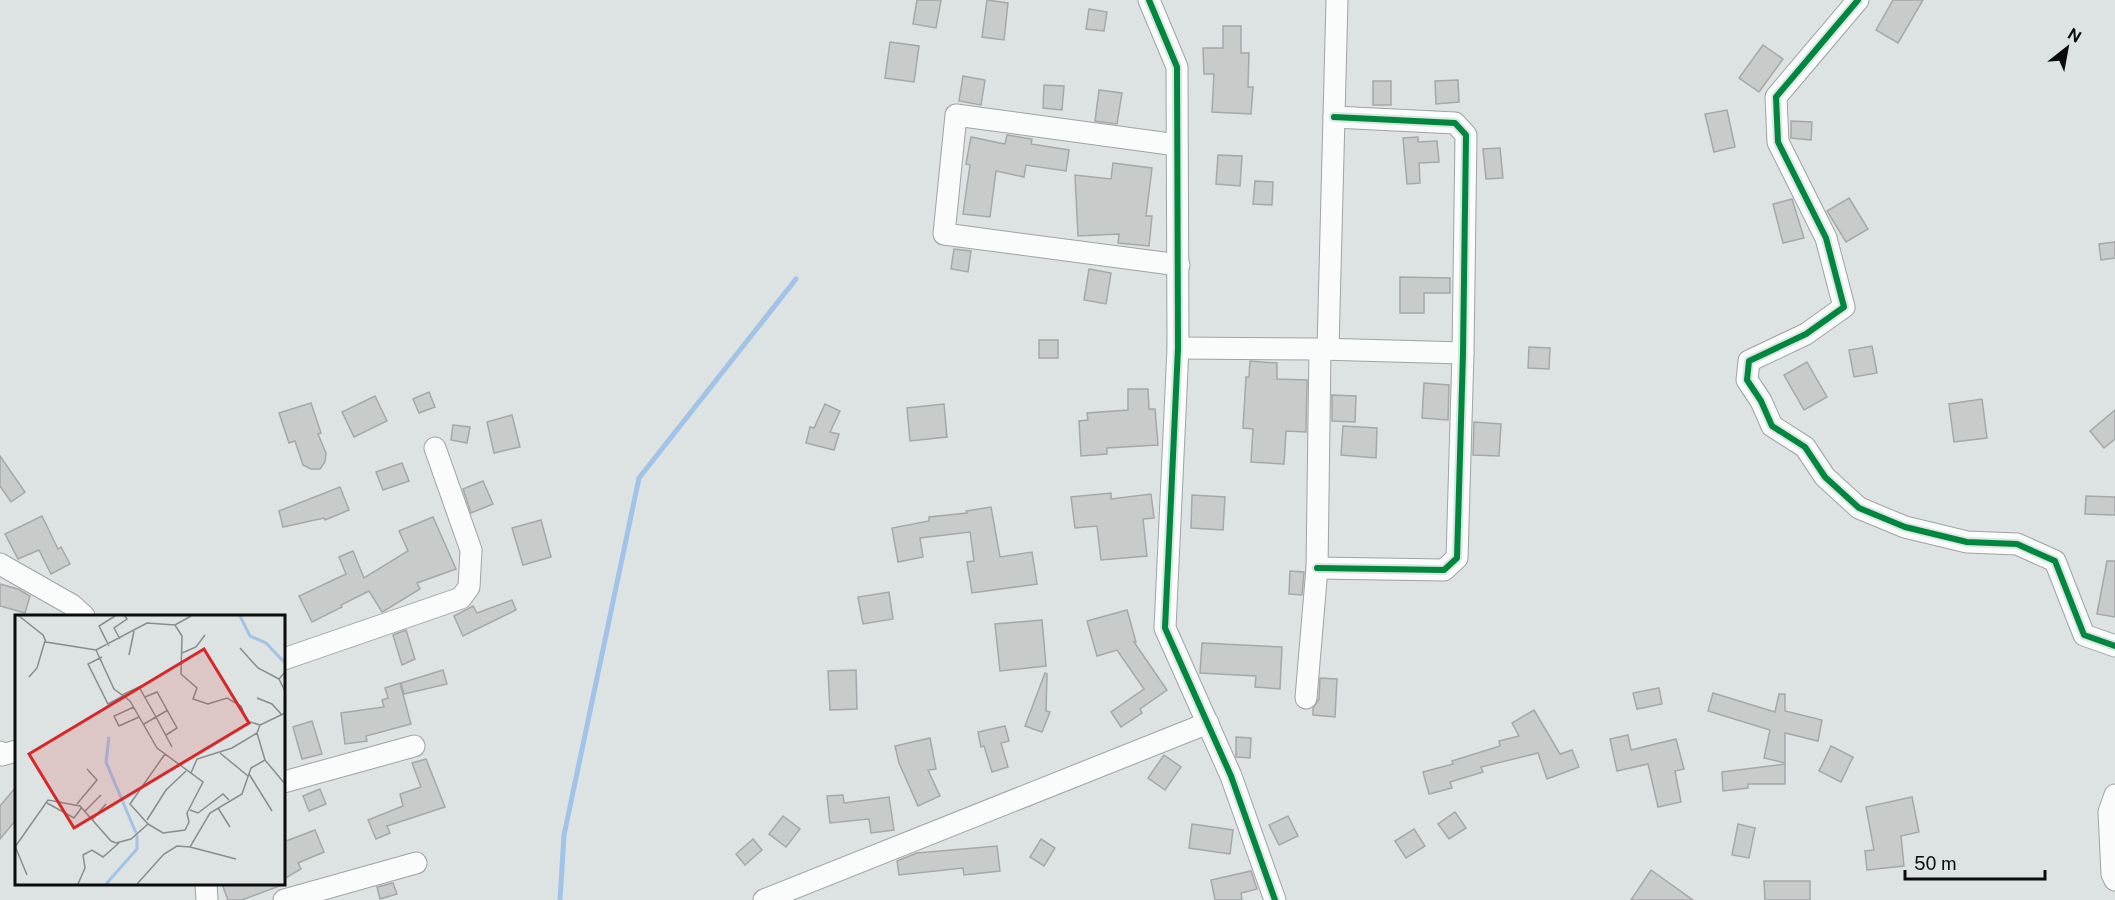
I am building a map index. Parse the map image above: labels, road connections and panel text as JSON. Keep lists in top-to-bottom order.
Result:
{
  "scale_bar": "50 m",
  "north": "top right"
}
